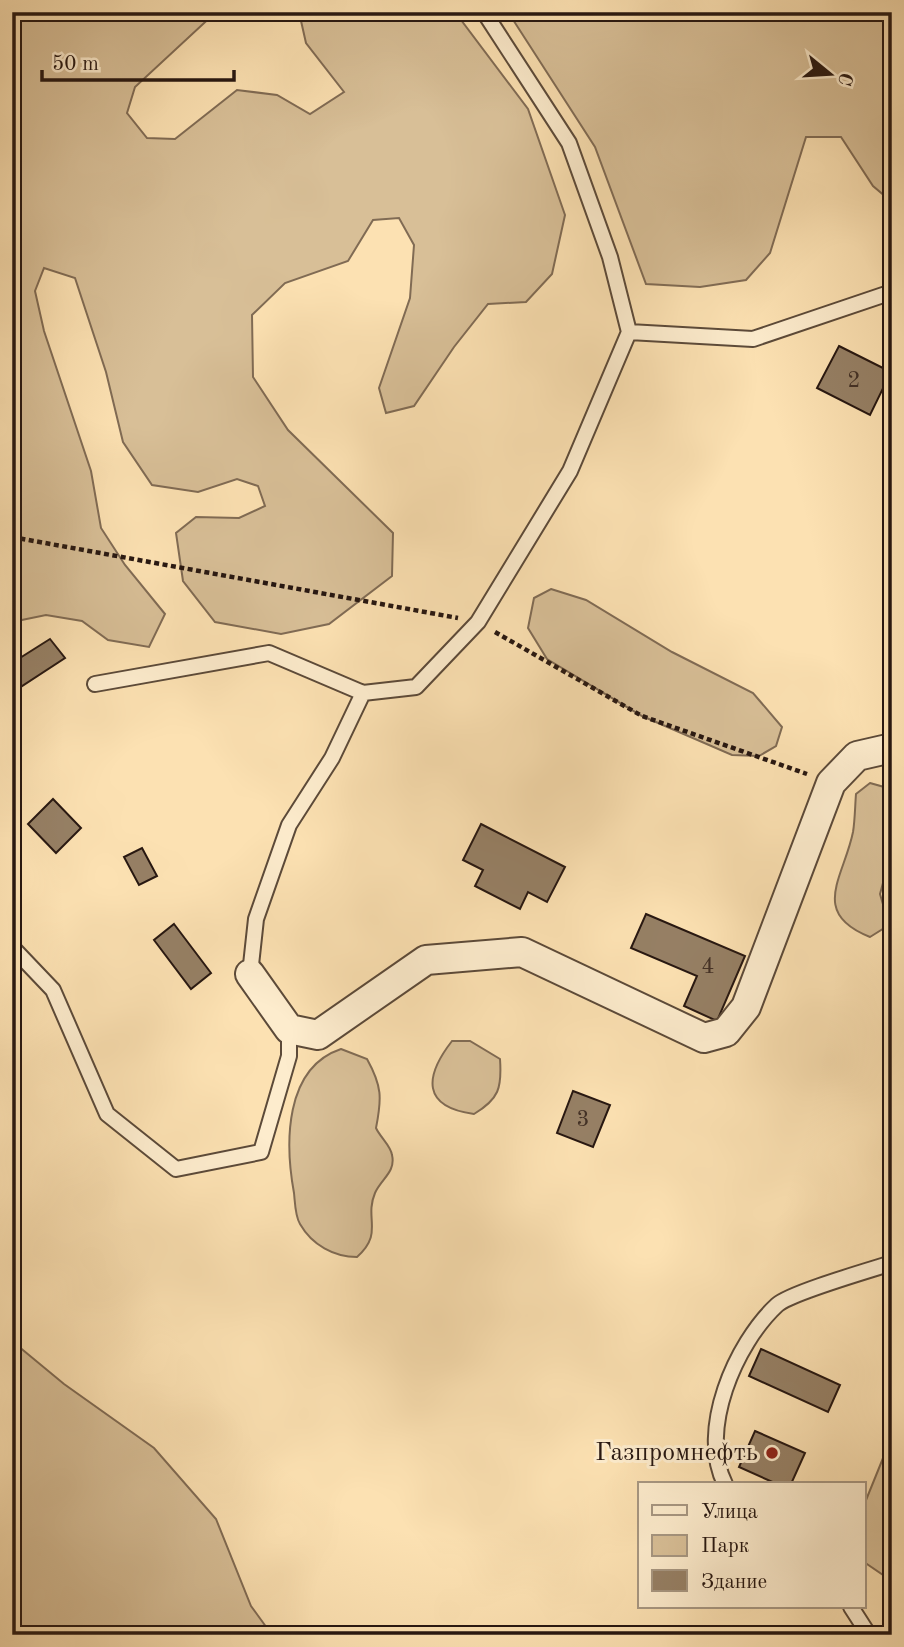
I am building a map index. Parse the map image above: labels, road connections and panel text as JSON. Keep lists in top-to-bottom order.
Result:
{
  "places": ["Газпромнефть"],
  "house_numbers": ["2", "4", "3"],
  "legend": ["Улица", "Парк", "Здание"],
  "scale_bar": "50 m",
  "north": "right"
}
